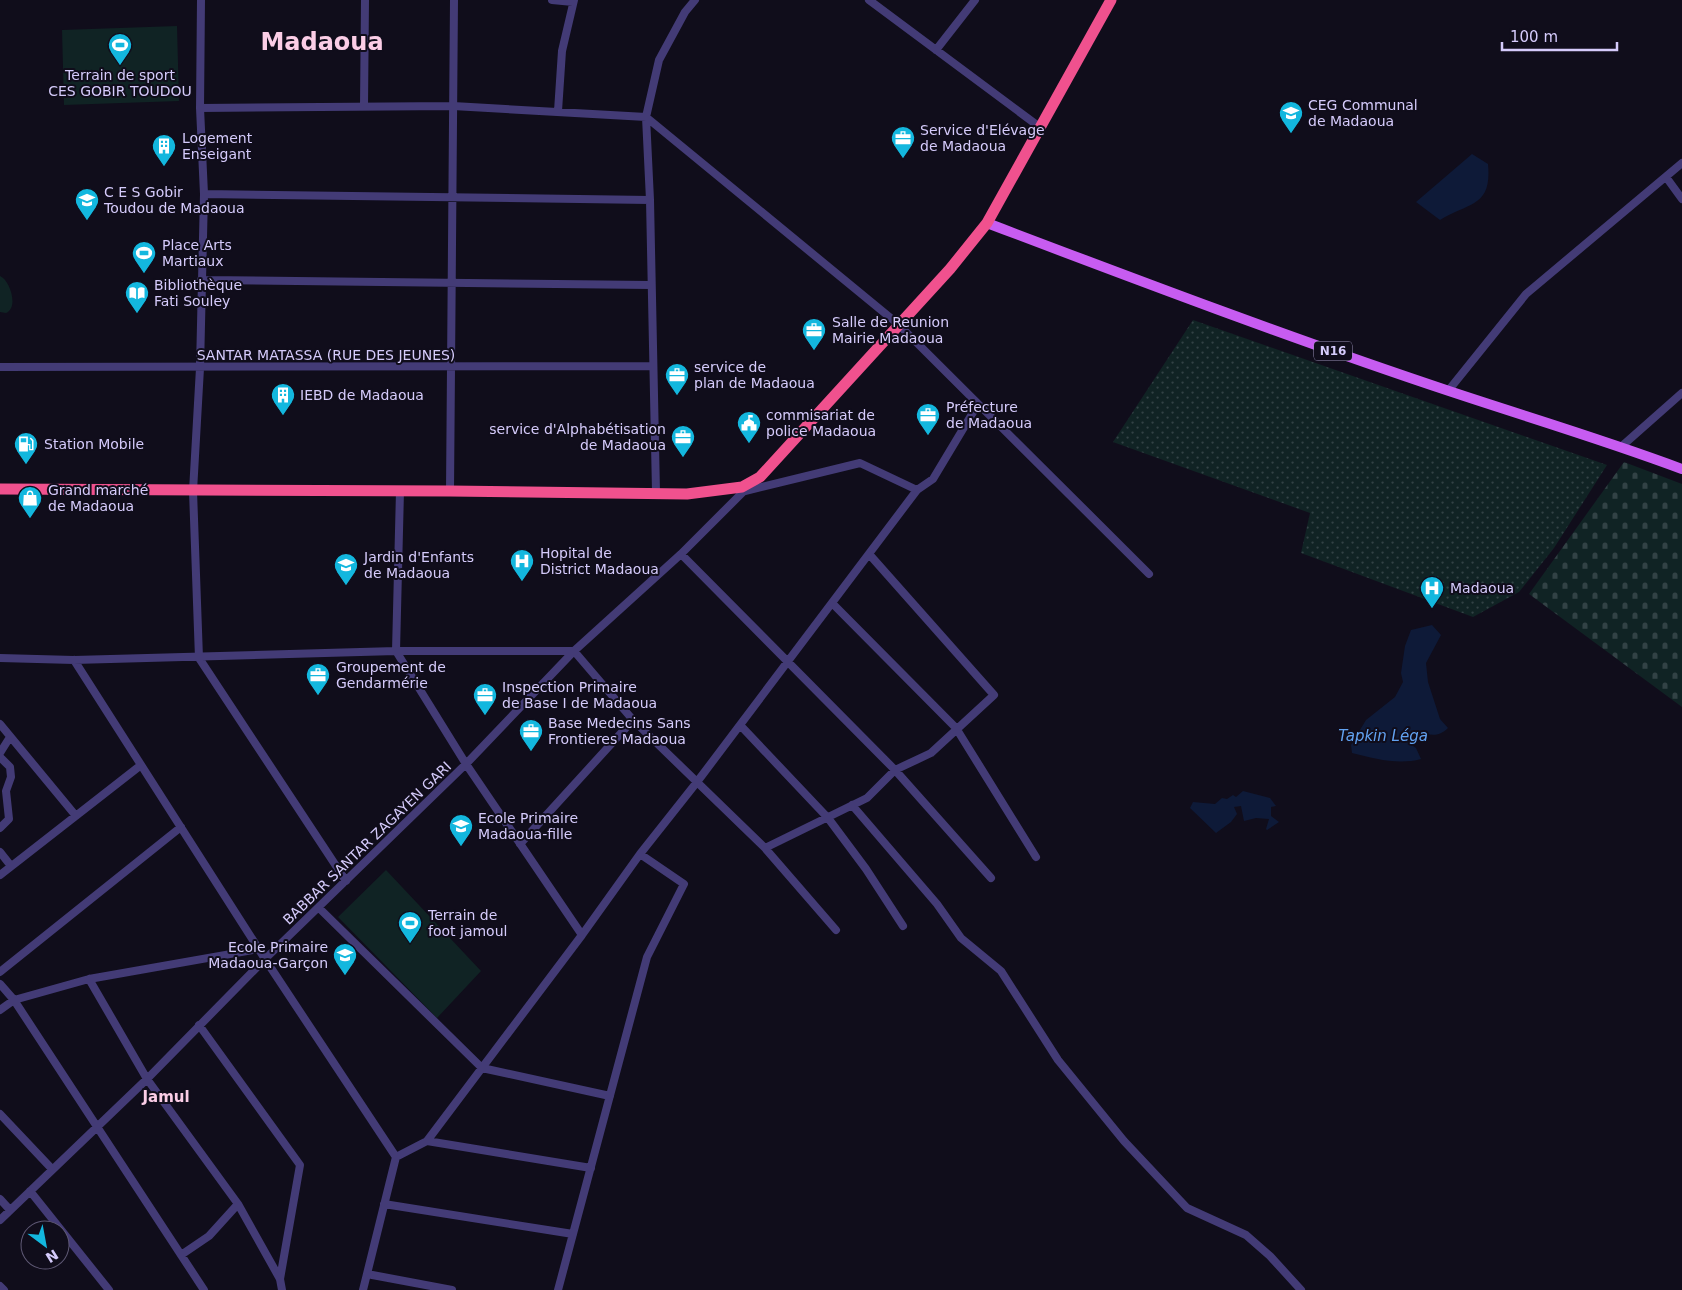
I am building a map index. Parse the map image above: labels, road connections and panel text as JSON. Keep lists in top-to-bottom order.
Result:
{
  "streets": {
    "main road": ["N16"],
    "street": ["SANTAR MATASSA (RUE DES JEUNES)", "BABBAR SANTAR ZAGAYEN GARI"]
  },
  "districts": ["Madaoua", "Jamul"],
  "water": ["Tapkin Léga"],
  "places": {
    "sports": ["Terrain de sport CES GOBIR TOUDOU", "Place Arts Martiaux", "Terrain de foot jamoul"],
    "school or university": [
      "CEG Communal de Madaoua",
      "C E S Gobir Toudou de Madaoua",
      "Jardin d'Enfants de Madaoua",
      "Ecole Primaire Madaoua-fille",
      "Ecole Primaire Madaoua-Garçon"
    ],
    "office": [
      "Service d'Elévage de Madaoua",
      "Salle de Reunion Mairie Madaoua",
      "service de plan de Madaoua",
      "Préfecture de Madaoua",
      "service d'Alphabétisation de Madaoua",
      "Groupement de Gendarmérie",
      "Inspection Primaire de Base I de Madaoua",
      "Base Medecins Sans Frontieres Madaoua"
    ],
    "building": ["Logement Enseigant", "IEBD de Madaoua"],
    "library": ["Bibliothèque Fati Souley"],
    "public building": ["commisariat de police Madaoua"],
    "fuel station": ["Station Mobile"],
    "shop": ["Grand marché de Madaoua"],
    "hospital": ["Hopital de District Madaoua", "Madaoua"]
  },
  "scale_bar": "100 m",
  "north": "bottom right"
}
